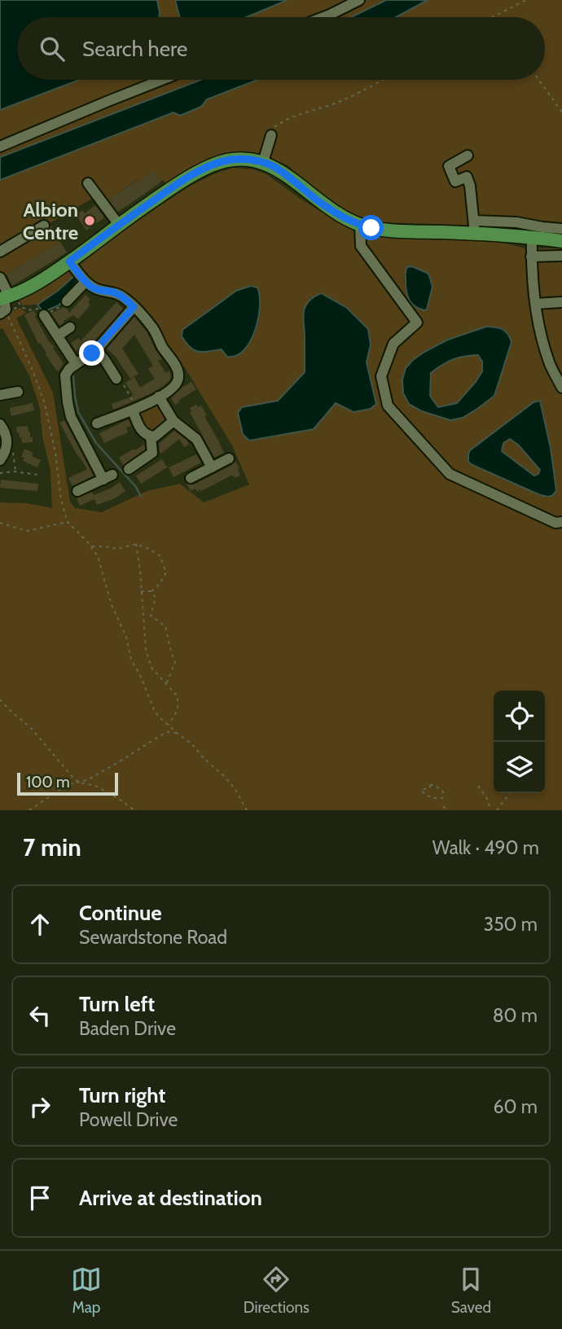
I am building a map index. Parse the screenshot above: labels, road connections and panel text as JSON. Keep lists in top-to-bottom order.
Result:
{
  "places": ["Albion Centre"],
  "scale_bar": "100 m",
  "page": {
    "search": "Search here",
    "scale": "100 m",
    "heading": ["7 min", "Walk · 490 m"],
    "list": [
      ["Continue", "Sewardstone Road", "350 m"],
      ["Turn left", "Baden Drive", "80 m"],
      ["Turn right", "Powell Drive", "60 m"],
      "Arrive at destination"
    ],
    "nav": ["Map", "Directions", "Saved"]
  }
}
